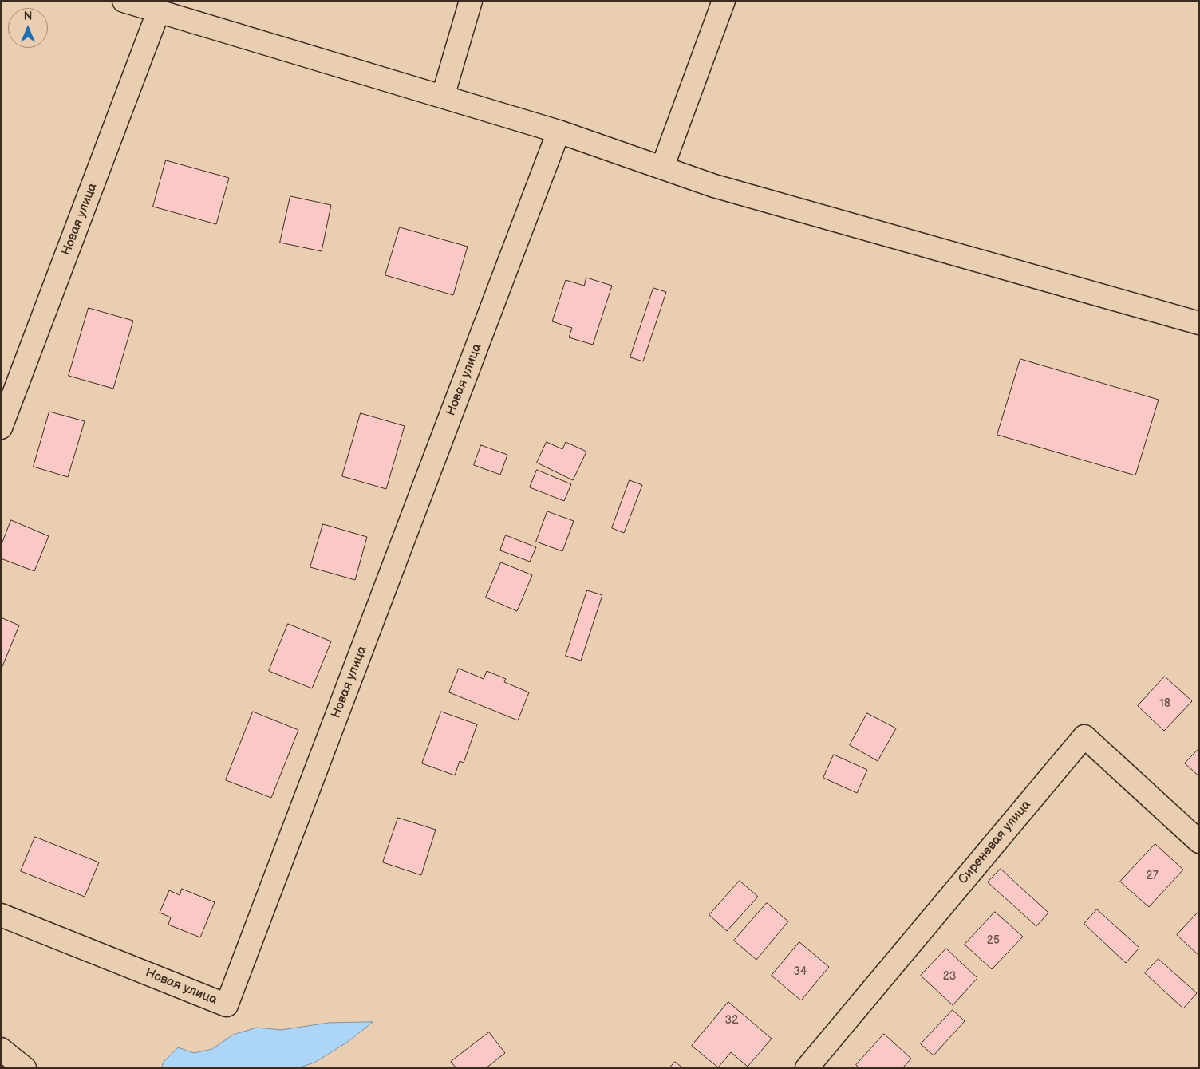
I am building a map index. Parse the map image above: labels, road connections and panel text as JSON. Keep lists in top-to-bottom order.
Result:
{
  "streets": {
    "street": ["Новая улица", "Сиреневая улица"]
  },
  "house_numbers": [
    "18",
    "27",
    "25",
    "34",
    "23",
    "32"
  ],
  "north": "top"
}
